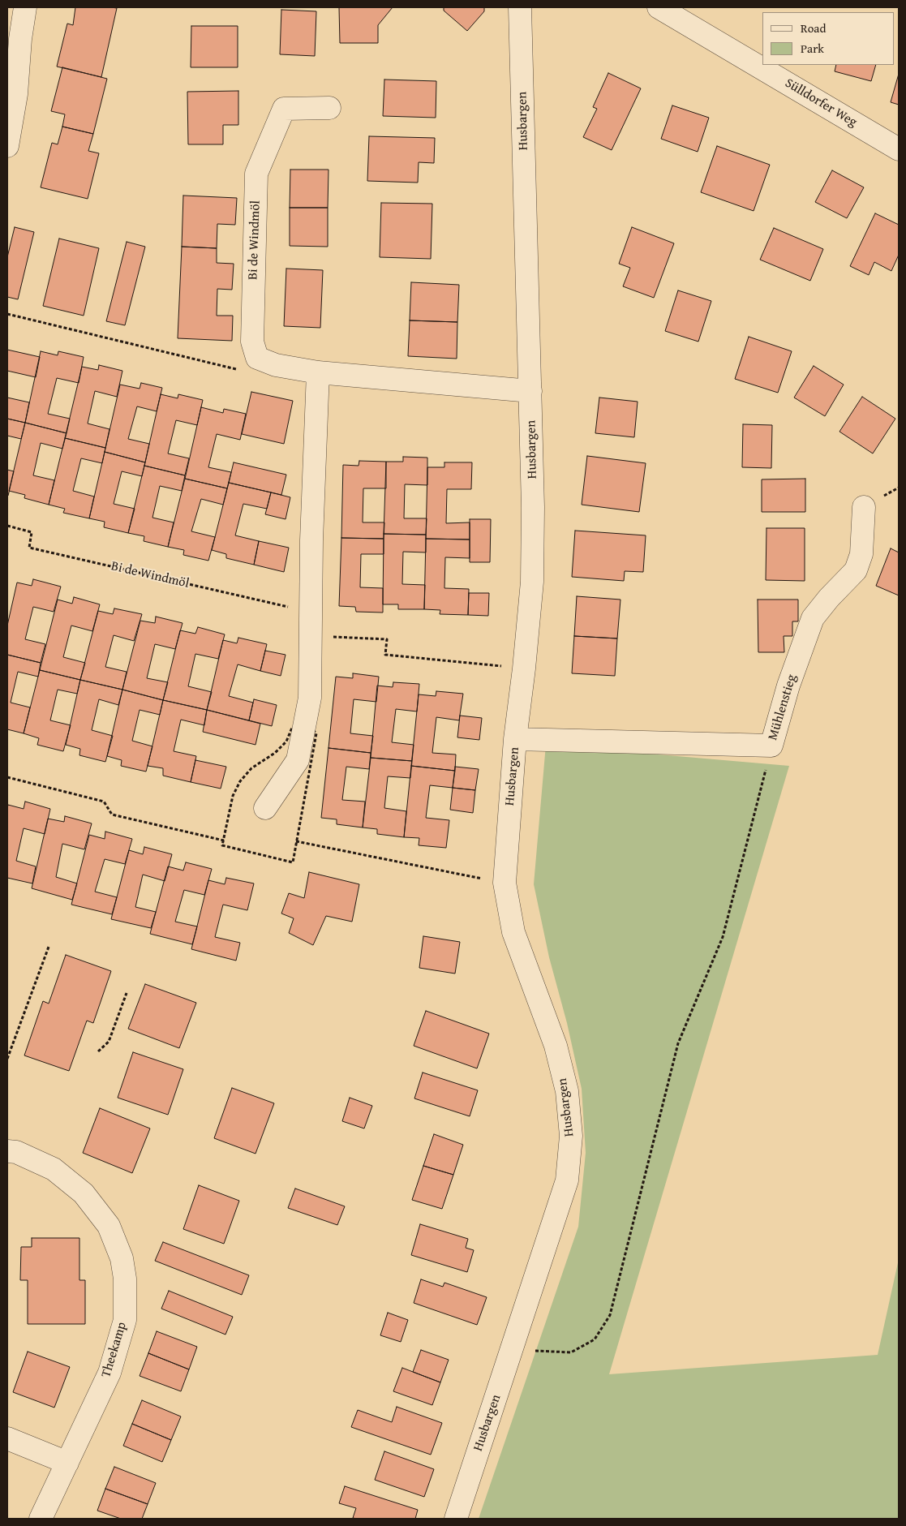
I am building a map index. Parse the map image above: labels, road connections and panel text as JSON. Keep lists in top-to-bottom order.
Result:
{
  "streets": {
    "street": [
      "Sülldorfer Weg",
      "Husbargen",
      "Bi de Windmöl",
      "Mühlenstieg",
      "Theekamp"
    ]
  },
  "crossings": [
    ["Husbargen", "Mühlenstieg"]
  ],
  "legend": ["Road", "Park"]
}
